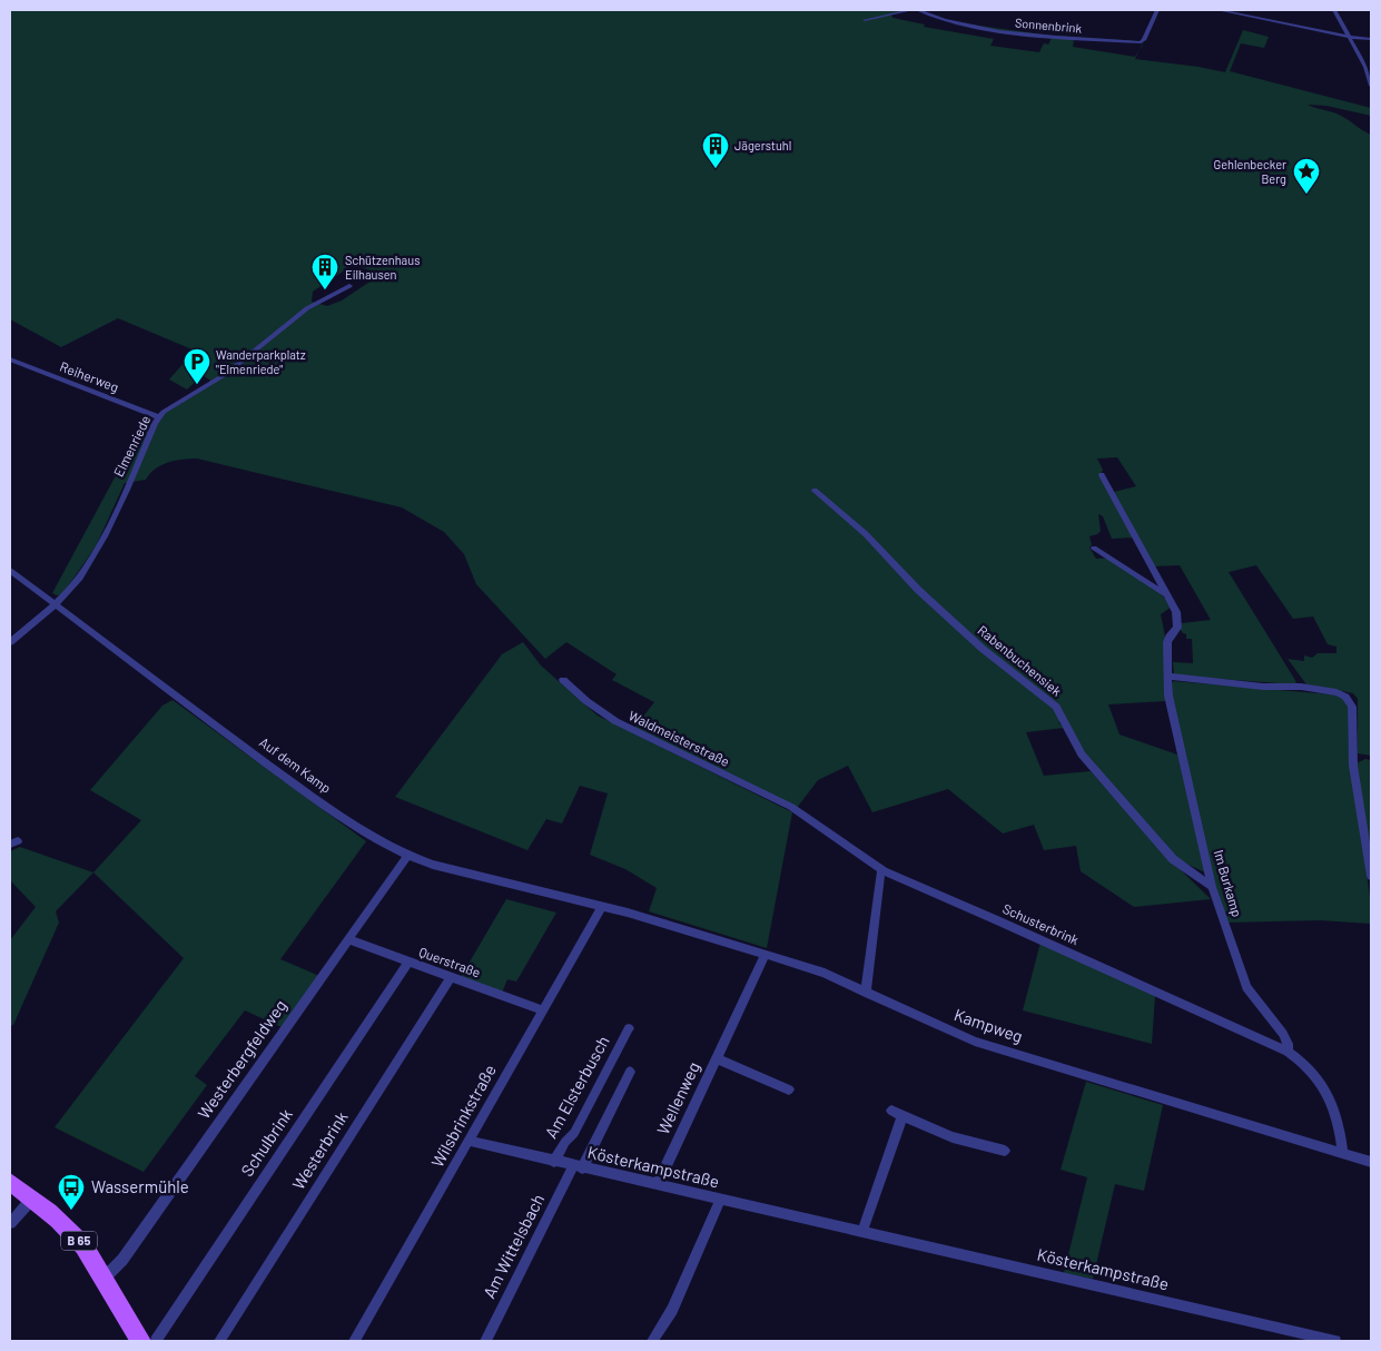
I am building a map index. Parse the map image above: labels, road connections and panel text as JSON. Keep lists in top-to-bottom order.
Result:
{
  "streets": {
    "main road": ["B 65"],
    "street": [
      "Sonnenbrink",
      "Reiherweg",
      "Elmenriede",
      "Rabenbuchensiek",
      "Waldmeisterstraße",
      "Auf dem Kamp",
      "Im Burkamp",
      "Schusterbrink",
      "Querstraße",
      "Kampweg",
      "Westerbergfeldweg",
      "Am Elsterbusch",
      "Wellenweg",
      "Wilsbrinkstraße",
      "Schulbrink",
      "Westerbrink",
      "Kösterkampstraße",
      "Am Wittelsbach"
    ]
  },
  "crossings": [
    ["Reiherweg", "Elmenriede"],
    ["Elmenriede", "Auf dem Kamp"],
    ["Rabenbuchensiek", "Im Burkamp"],
    ["Waldmeisterstraße", "Schusterbrink"],
    ["Auf dem Kamp", "Kampweg"],
    ["Auf dem Kamp", "Westerbergfeldweg"],
    ["Auf dem Kamp", "Wilsbrinkstraße"],
    ["Im Burkamp", "Schusterbrink"],
    ["Im Burkamp", "Kampweg"],
    ["Querstraße", "Westerbergfeldweg"],
    ["Querstraße", "Wilsbrinkstraße"],
    ["Querstraße", "Schulbrink"],
    ["Querstraße", "Westerbrink"],
    ["Kampweg", "Wellenweg"],
    ["Kampweg", "Wilsbrinkstraße"],
    ["Westerbergfeldweg", "B 65"],
    ["Am Elsterbusch", "Kösterkampstraße"],
    ["Wellenweg", "Kösterkampstraße"],
    ["Wilsbrinkstraße", "Kösterkampstraße"],
    ["Kösterkampstraße", "Am Wittelsbach"]
  ],
  "places": {
    "building": ["Jägerstuhl", "Schützenhaus Eilhausen"],
    "place": ["Gehlenbecker Berg"],
    "parking": ["Wanderparkplatz \"Elmenriede\""],
    "bus stop": ["Wassermühle"]
  }
}
